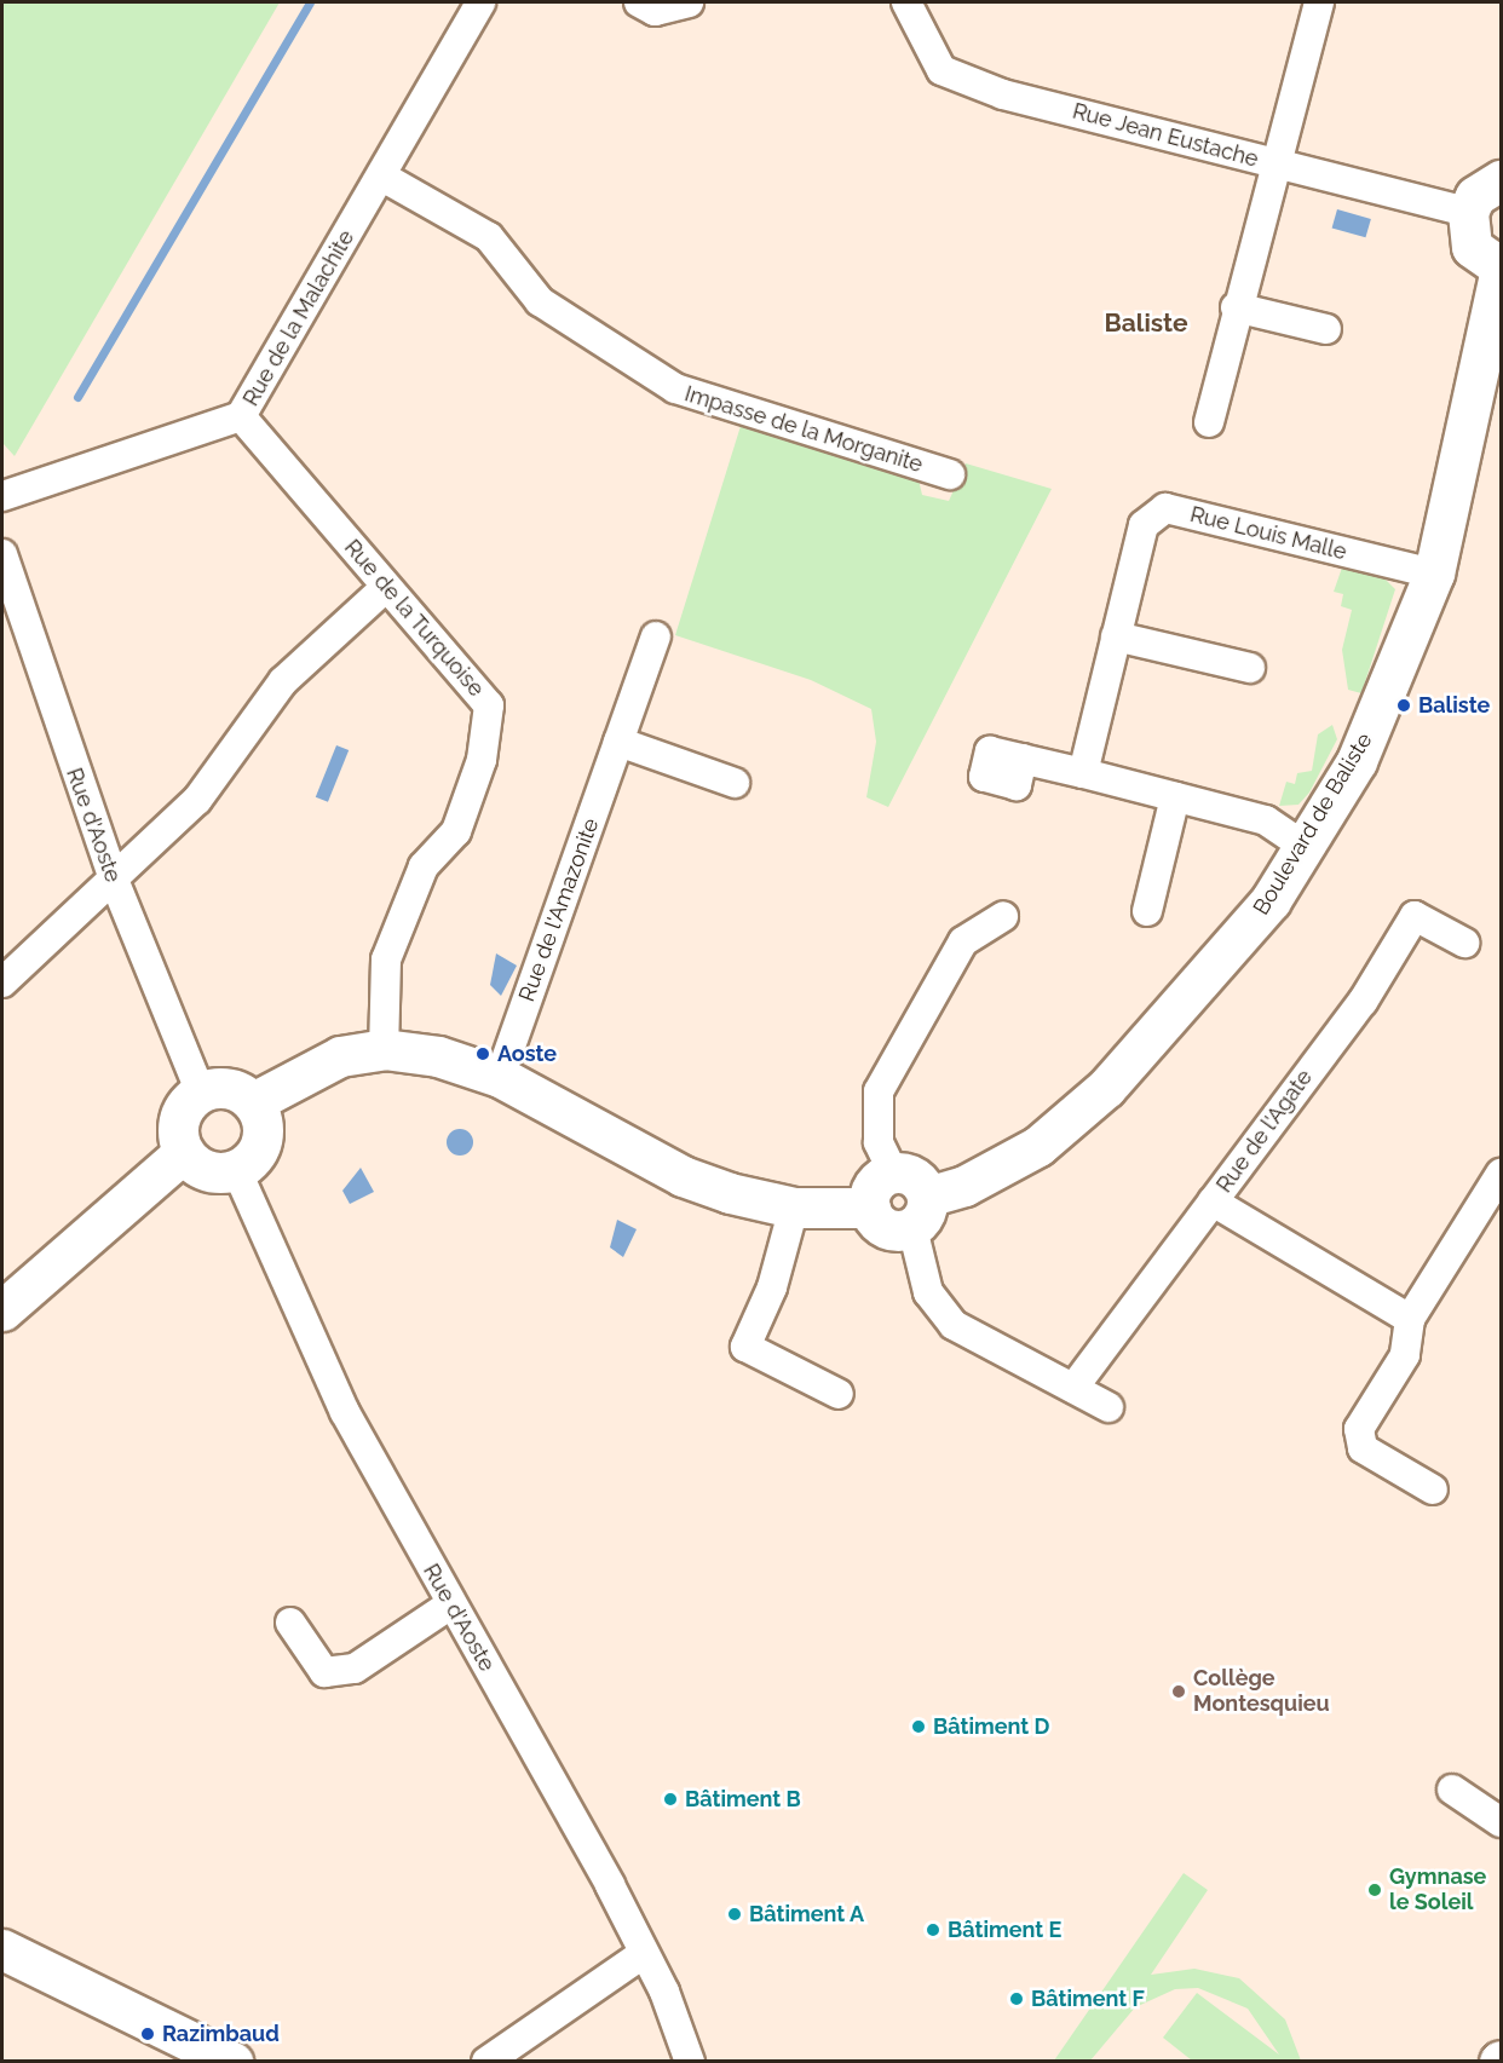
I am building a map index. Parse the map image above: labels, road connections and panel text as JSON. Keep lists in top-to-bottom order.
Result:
{
  "streets": {
    "street": [
      "Rue Jean Eustache",
      "Rue de la Malachite",
      "Impasse de la Morganite",
      "Rue Louis Malle",
      "Rue de la Turquoise",
      "Boulevard de Baliste",
      "Rue d'Aoste",
      "Rue de l'Amazonite",
      "Rue de l'Agate"
    ]
  },
  "crossings": [
    ["Rue de la Malachite", "Impasse de la Morganite"],
    ["Rue de la Malachite", "Rue de la Turquoise"],
    ["Rue Louis Malle", "Boulevard de Baliste"]
  ],
  "districts": ["Baliste"],
  "places": [
    "Baliste",
    "Aoste",
    "Collège Montesquieu",
    "Bâtiment D",
    "Bâtiment B",
    "Gymnase le Soleil",
    "Bâtiment A",
    "Bâtiment E",
    "Bâtiment F",
    "Razimbaud"
  ]
}
